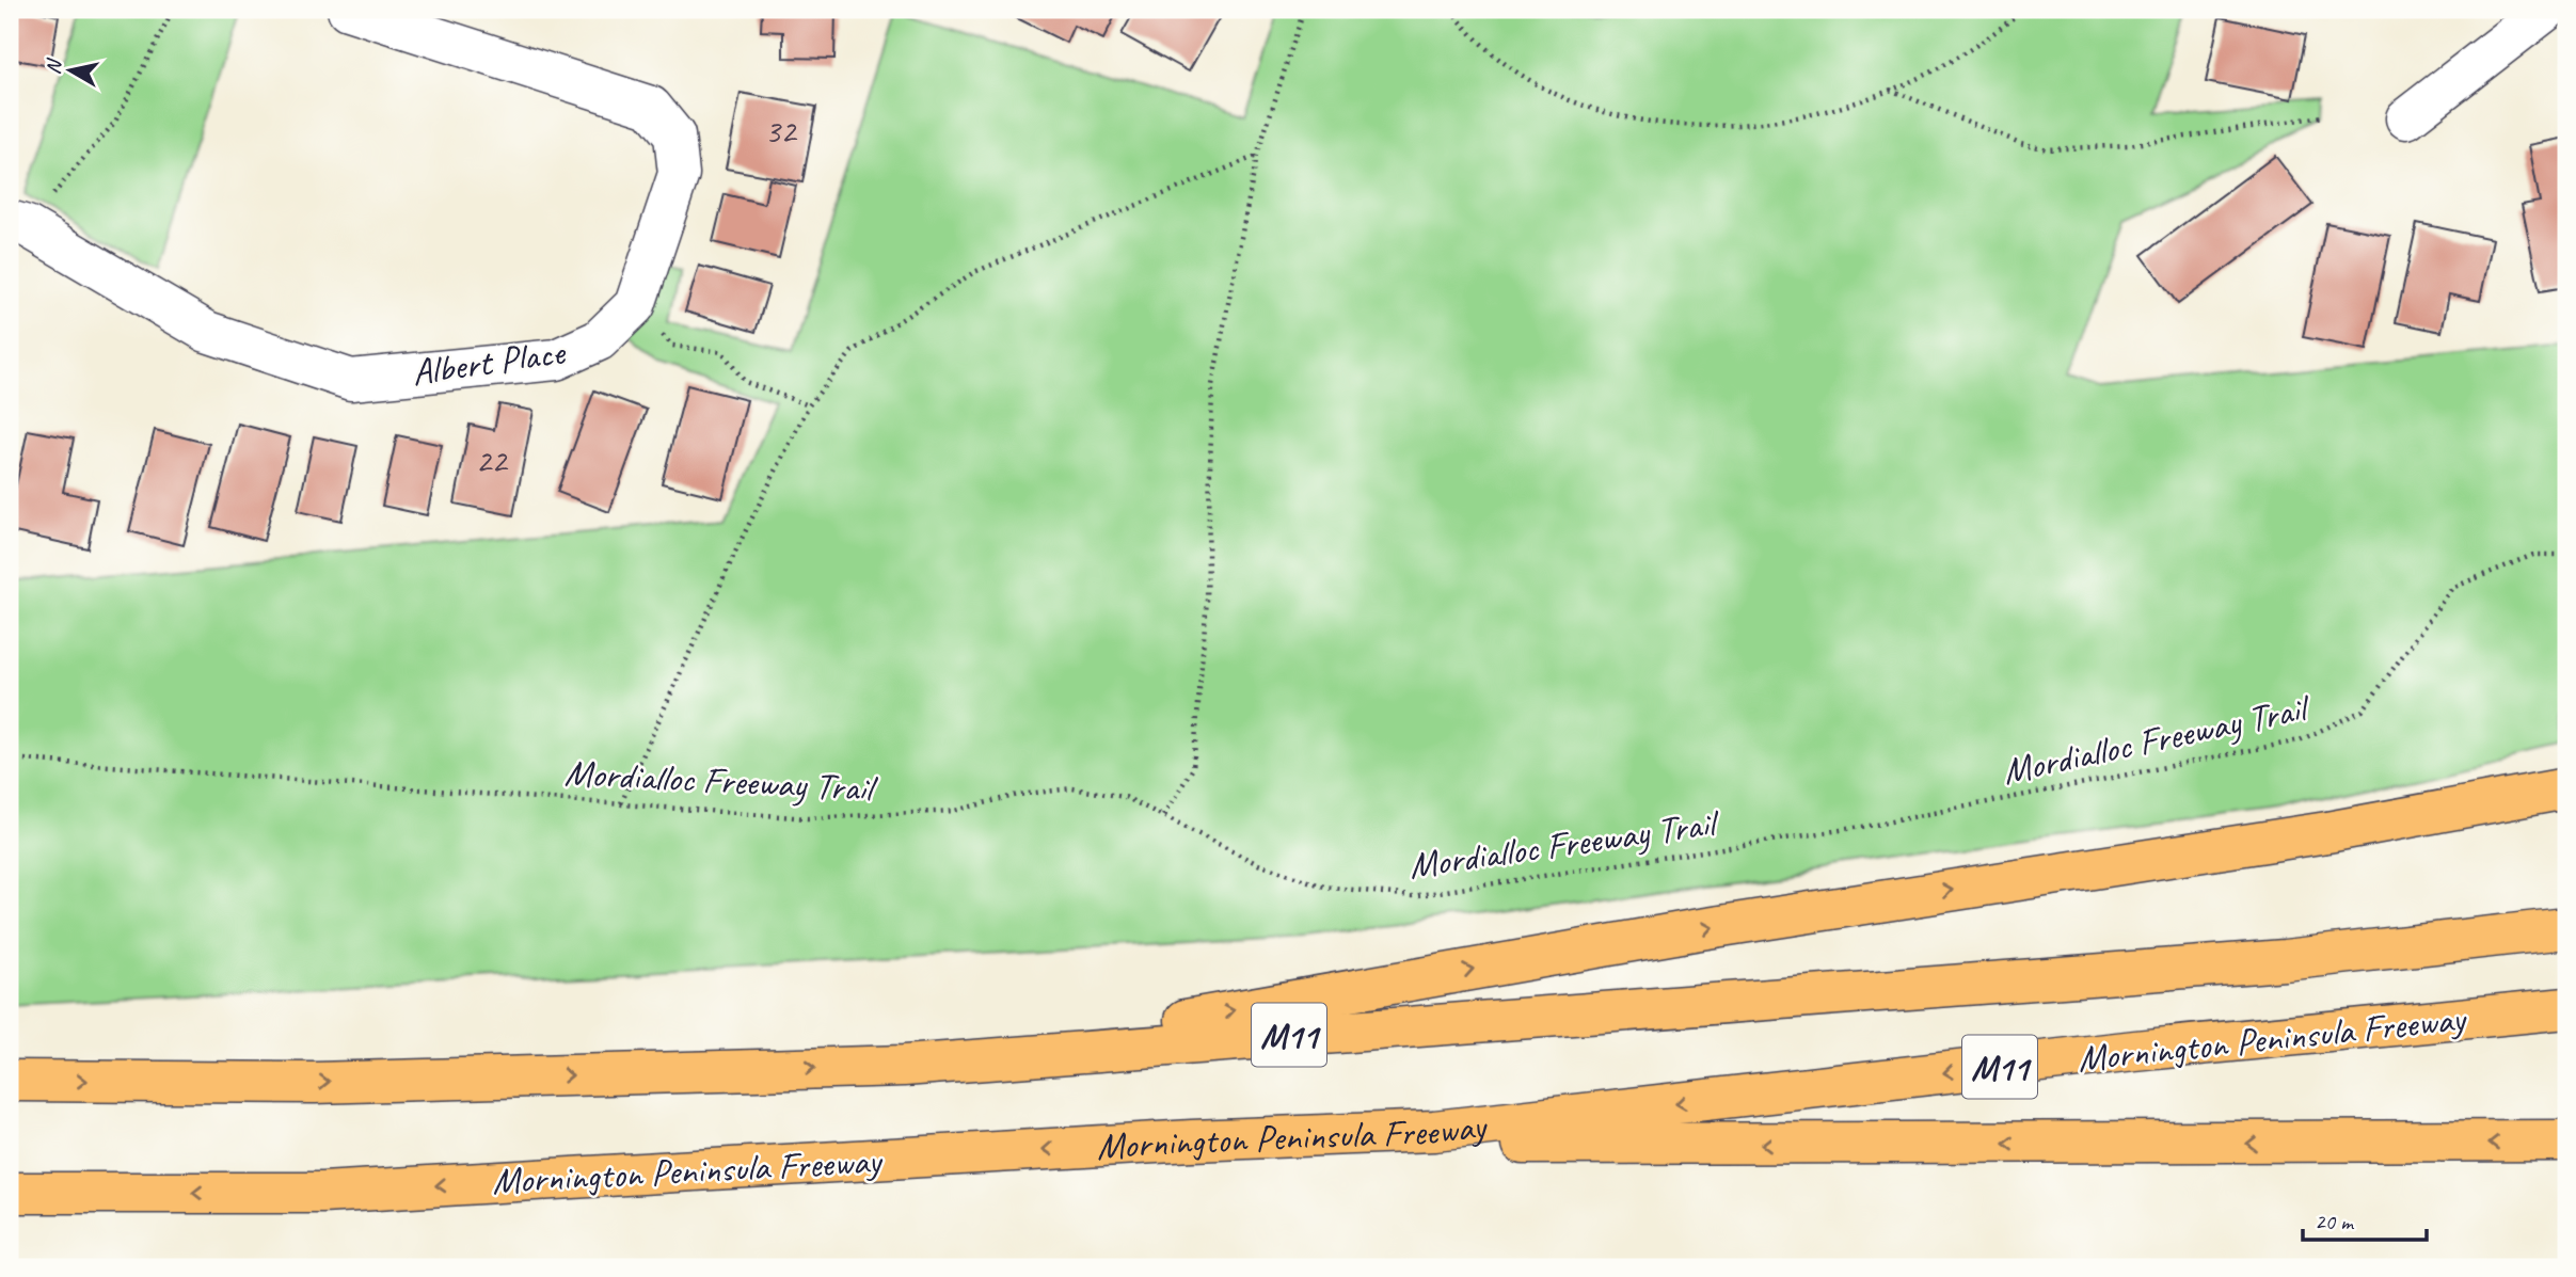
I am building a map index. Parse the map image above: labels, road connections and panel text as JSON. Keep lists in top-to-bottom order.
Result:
{
  "streets": {
    "highway": ["M11", "Mornington Peninsula Freeway"],
    "street": ["Albert Place"],
    "path": ["Mordialloc Freeway Trail"]
  },
  "house_numbers": ["32", "22"],
  "scale_bar": "20 m",
  "north": "left"
}
